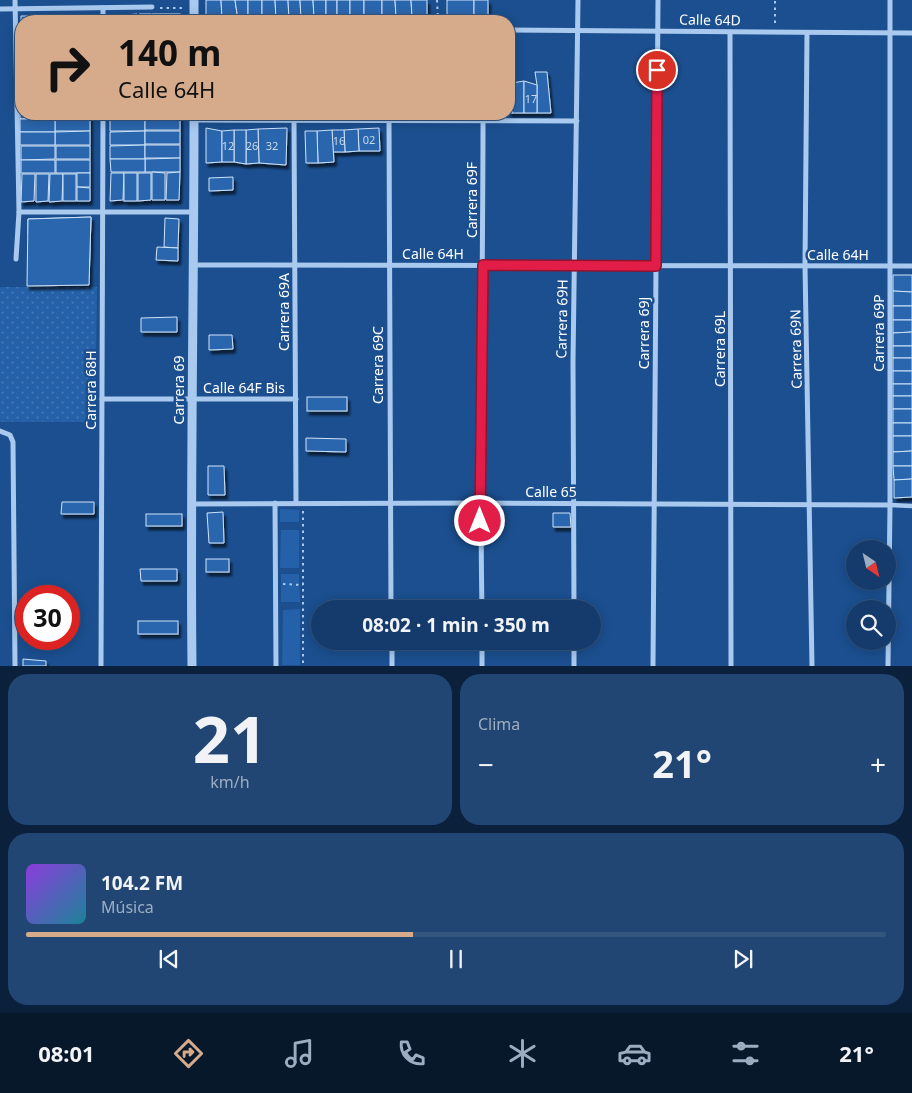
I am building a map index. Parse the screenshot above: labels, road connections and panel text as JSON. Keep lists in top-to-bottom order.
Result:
{
  "streets": {
    "street": [
      "Calle 64D",
      "Carrera 69F",
      "Calle 64H",
      "Carrera 69A",
      "Carrera 69H",
      "Carrera 69J",
      "Carrera 69P",
      "Carrera 69L",
      "Carrera 69N",
      "Carrera 69C",
      "Calle 64F Bis",
      "Carrera 68H",
      "Carrera 69",
      "Calle 65"
    ]
  },
  "crossings": [
    ["Calle 64D", "Carrera 69H"],
    ["Calle 64D", "Carrera 69J"],
    ["Calle 64D", "Carrera 69P"],
    ["Calle 64D", "Carrera 69L"],
    ["Calle 64D", "Carrera 69N"],
    ["Carrera 69F", "Calle 64H"],
    ["Carrera 69F", "Calle 65"],
    ["Calle 64H", "Carrera 69A"],
    ["Calle 64H", "Carrera 69H"],
    ["Calle 64H", "Carrera 69J"],
    ["Calle 64H", "Carrera 69P"],
    ["Calle 64H", "Carrera 69L"],
    ["Calle 64H", "Carrera 69N"],
    ["Calle 64H", "Carrera 69C"],
    ["Calle 64H", "Carrera 69"],
    ["Carrera 69A", "Calle 64F Bis"],
    ["Carrera 69A", "Calle 65"],
    ["Carrera 69H", "Calle 65"],
    ["Carrera 69J", "Calle 65"],
    ["Carrera 69P", "Calle 65"],
    ["Carrera 69L", "Calle 65"],
    ["Carrera 69N", "Calle 65"],
    ["Carrera 69C", "Calle 65"],
    ["Calle 64F Bis", "Carrera 68H"],
    ["Calle 64F Bis", "Carrera 69"],
    ["Carrera 69", "Calle 65"]
  ],
  "house_numbers": [
    "17",
    "02",
    "16",
    "12",
    "26",
    "32"
  ],
  "north": "bottom right",
  "page": {
    "turn": ["140 m", "Calle 64H"],
    "limit": "30",
    "trip": "08:02 · 1 min · 350 m",
    "tile": [
      ["21", "km/h"],
      "Clima"
    ],
    "heat": ["−", "21°", "+"],
    "song": ["104.2 FM", "Música"],
    "tabs": ["08:01", "21°"]
  }
}
